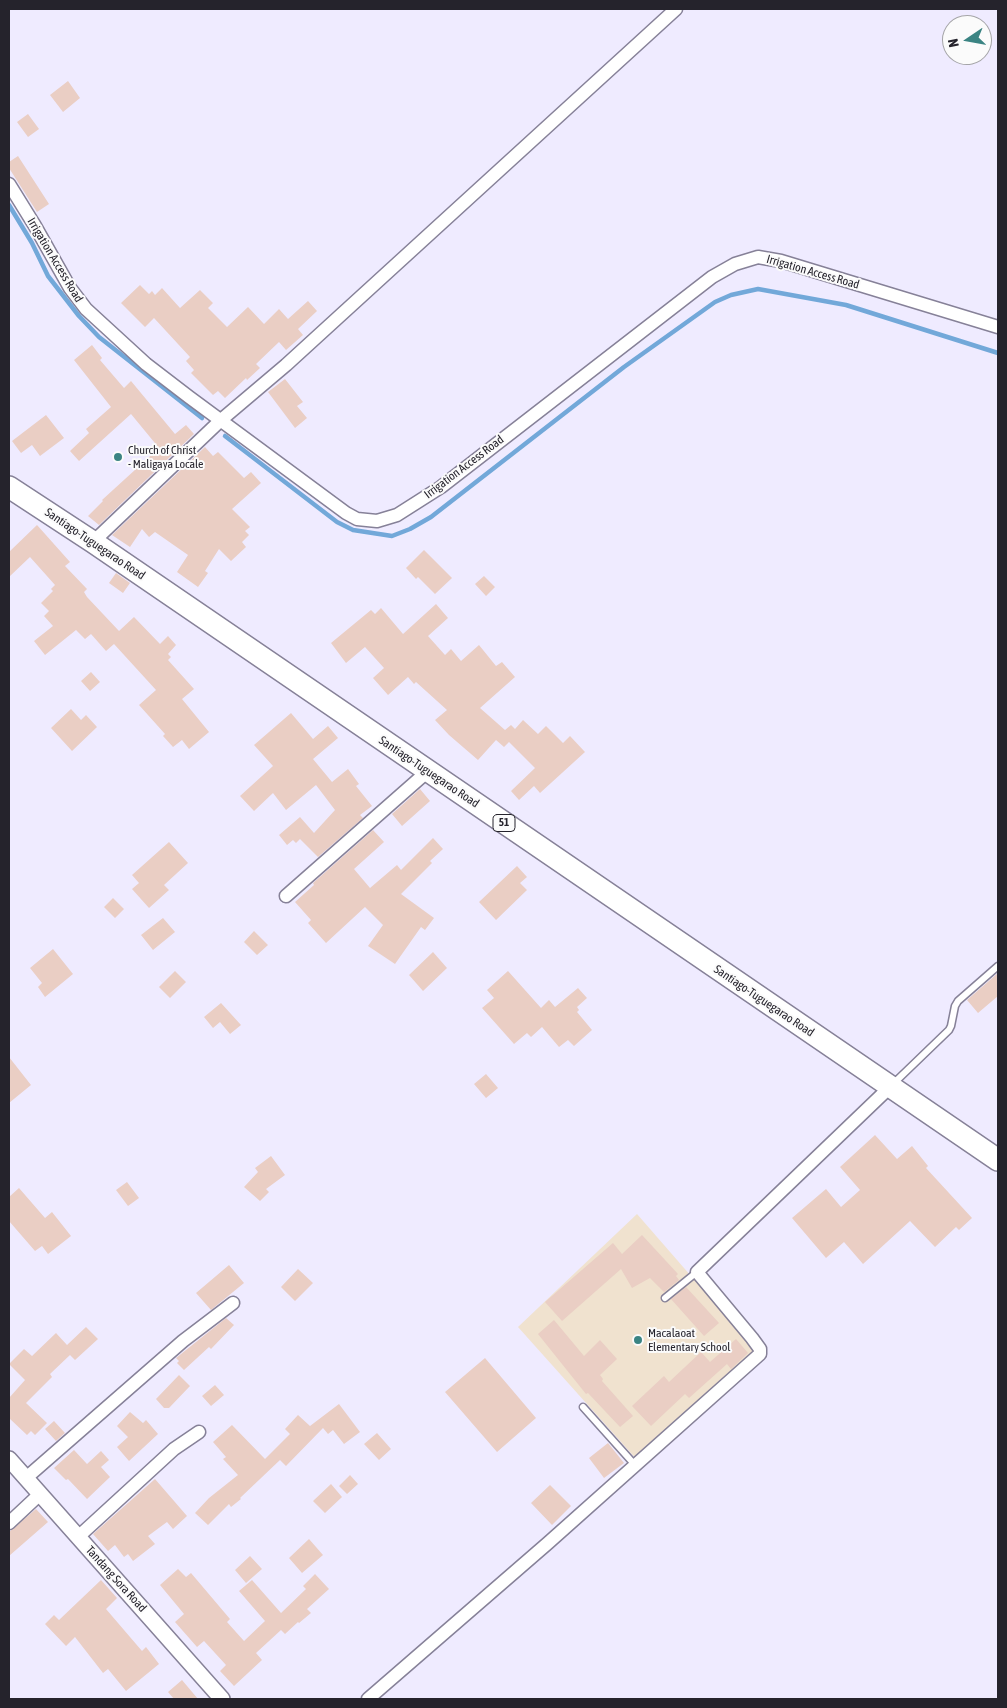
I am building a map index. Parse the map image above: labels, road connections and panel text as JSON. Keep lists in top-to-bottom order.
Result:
{
  "streets": {
    "highway": ["Santiago-Tuguegarao Road", "51"],
    "street": ["Irrigation Access Road", "Tandang Sora Road"]
  },
  "places": ["Church of Christ - Maligaya Locale", "Macalaoat Elementary School"],
  "north": "left"
}
